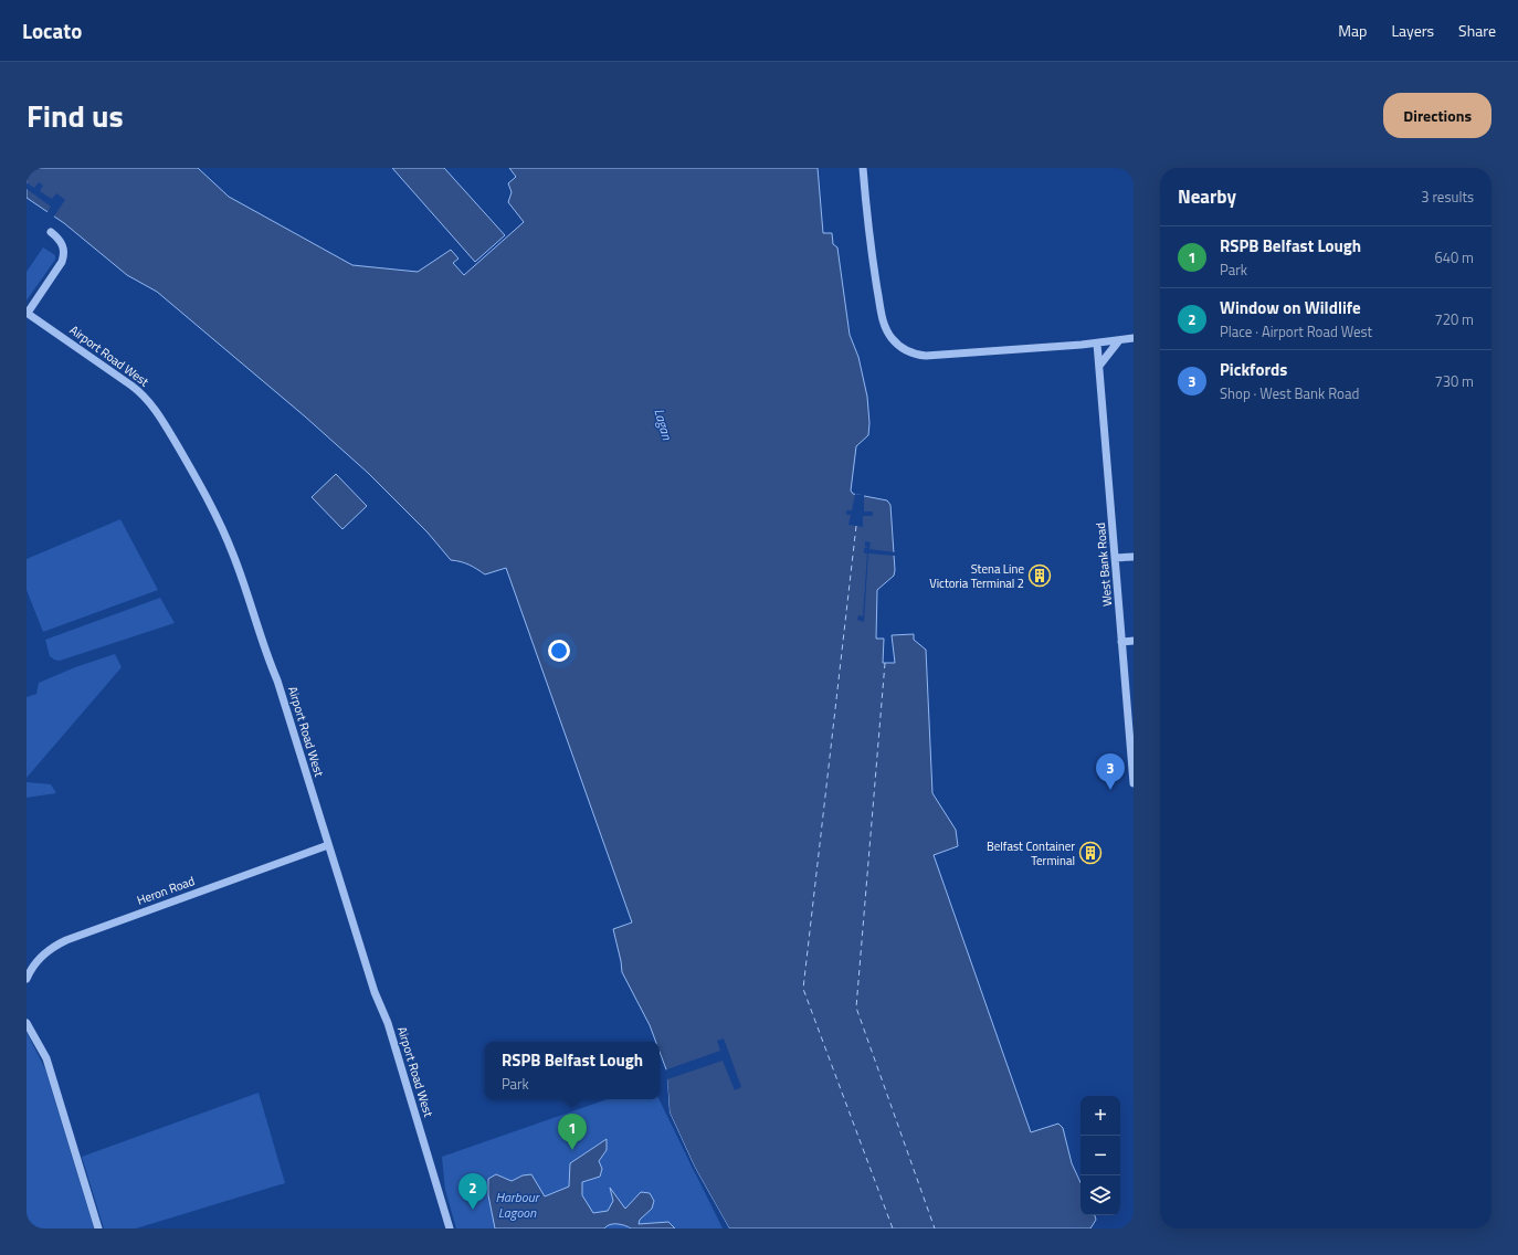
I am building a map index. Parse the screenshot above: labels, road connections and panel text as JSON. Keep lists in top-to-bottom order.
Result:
{
  "streets": {
    "street": ["Airport Road West", "West Bank Road", "Heron Road"]
  },
  "crossings": [
    ["Airport Road West", "Heron Road"]
  ],
  "water": ["Lagan", "Harbour Lagoon"],
  "places": {
    "building": ["Stena Line Victoria Terminal 2", "Belfast Container Terminal"]
  },
  "page": {
    "header": "Locato",
    "nav": ["Map", "Layers", "Share"],
    "title": "Find us",
    "buttons": "Directions",
    "heading": ["Nearby", "3 results"],
    "list": [
      {
        "mark": "1",
        "name": "RSPB Belfast Lough",
        "note": "Park",
        "value": "640 m"
      },
      {
        "mark": "2",
        "name": "Window on Wildlife",
        "note": "Place · Airport Road West",
        "value": "720 m"
      },
      {
        "mark": "3",
        "name": "Pickfords",
        "note": "Shop · West Bank Road",
        "value": "730 m"
      }
    ],
    "pins": ["3", "1", "2"],
    "popup": ["RSPB Belfast Lough", "Park"],
    "map_buttons": ["+", "−"]
  }
}
